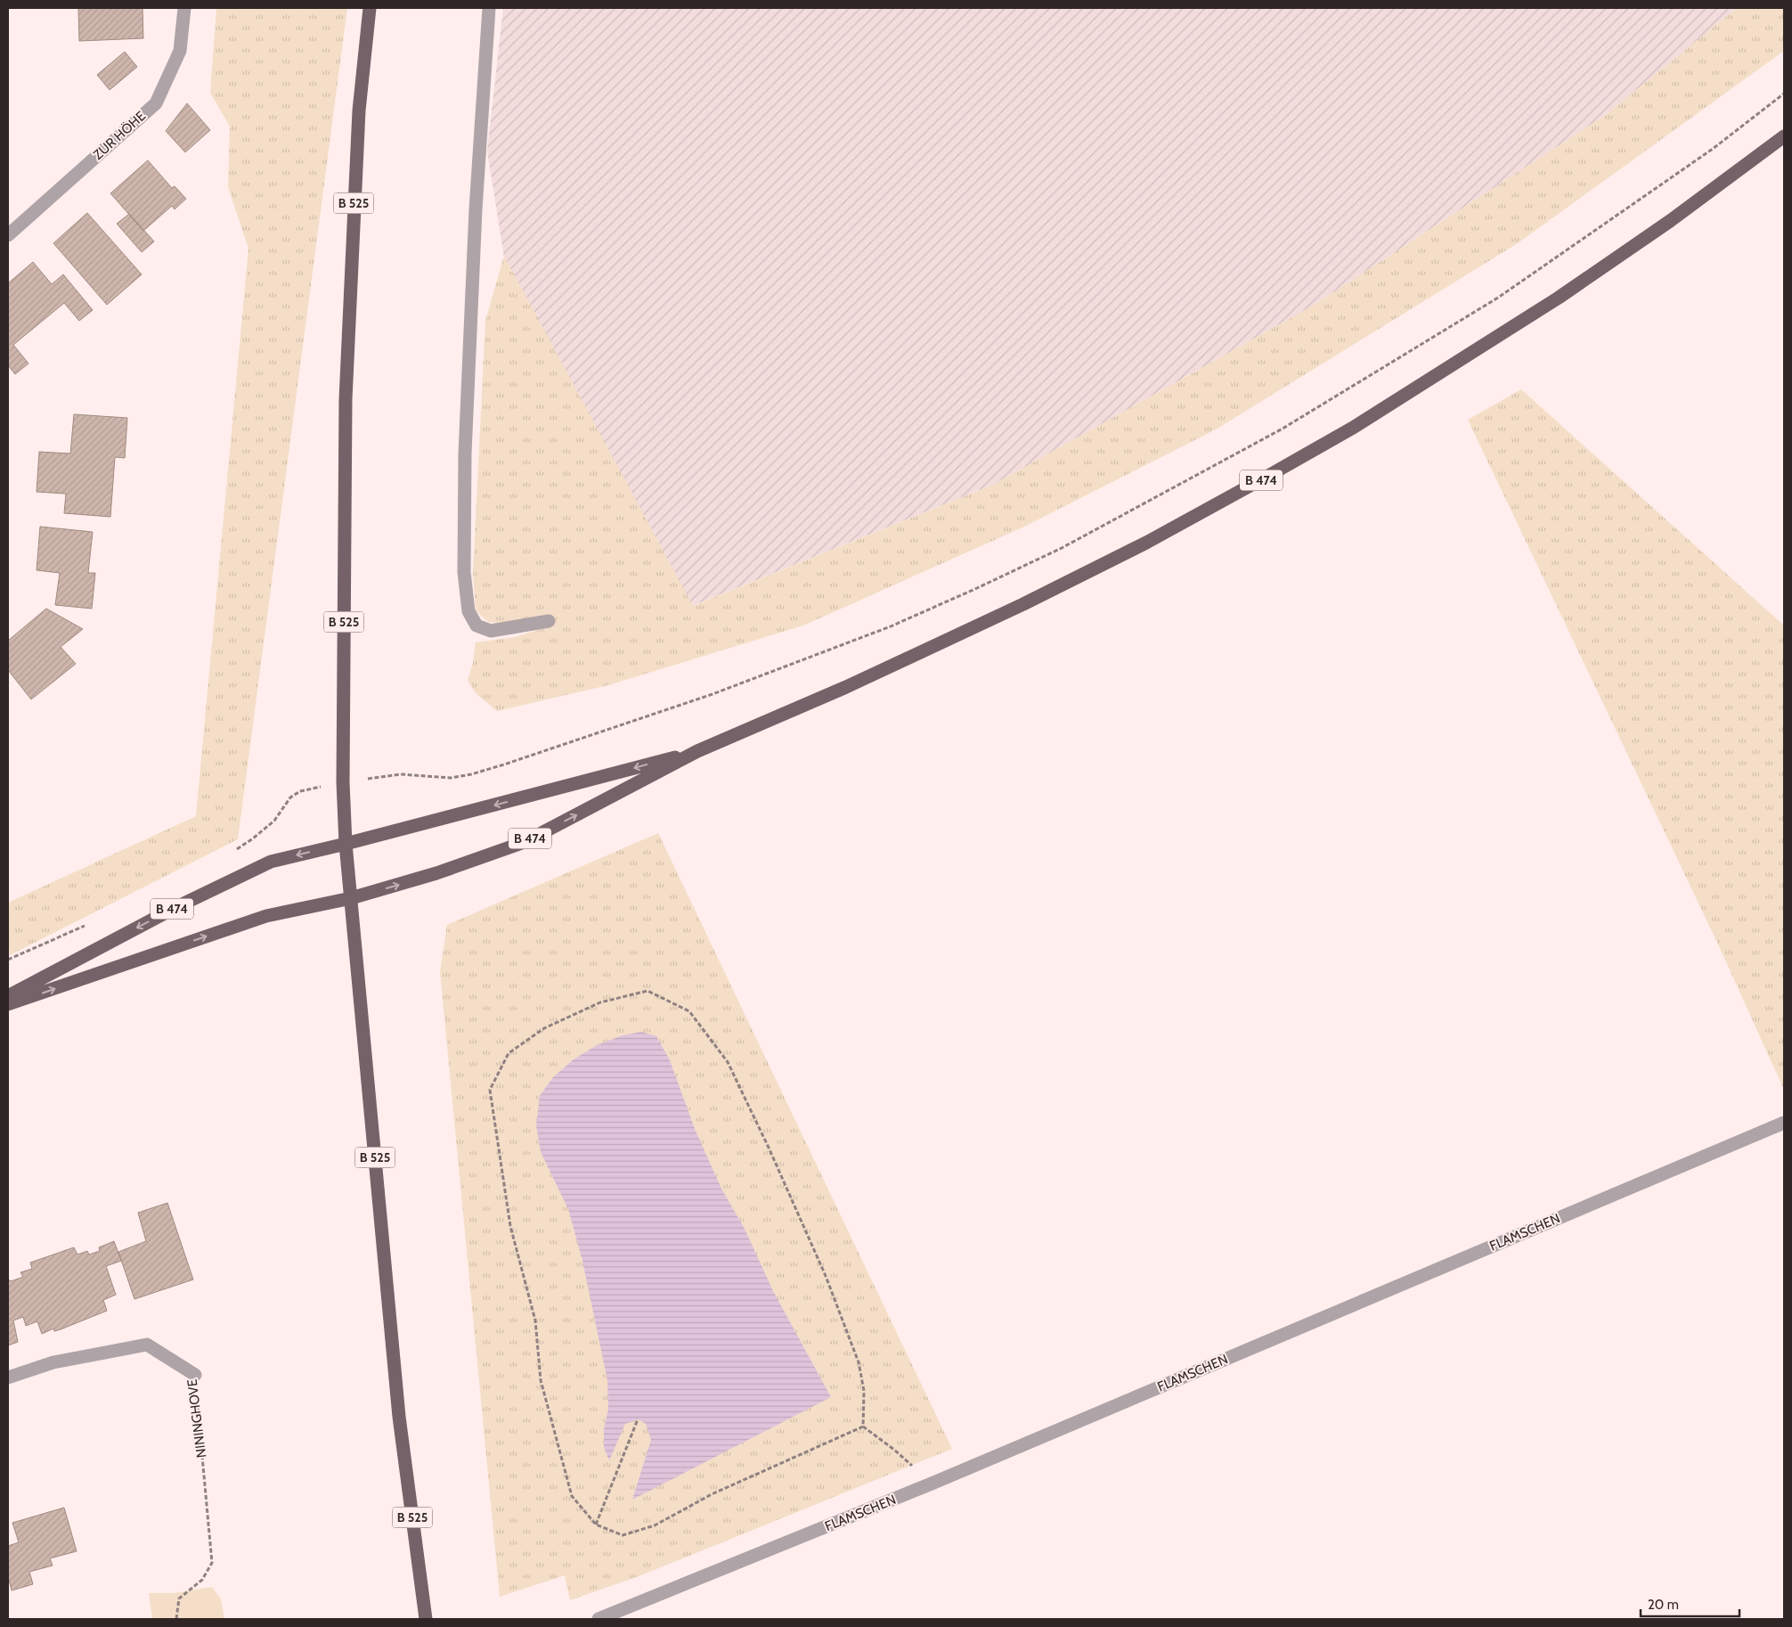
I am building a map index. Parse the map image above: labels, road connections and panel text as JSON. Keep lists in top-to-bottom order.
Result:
{
  "streets": {
    "main road": ["B 525", "B 474"],
    "street": ["ZUR HÖHE", "FLAMSCHEN", "NININGHOVE"]
  },
  "crossings": [
    ["B 525", "B 474"]
  ],
  "scale_bar": "20 m"
}
